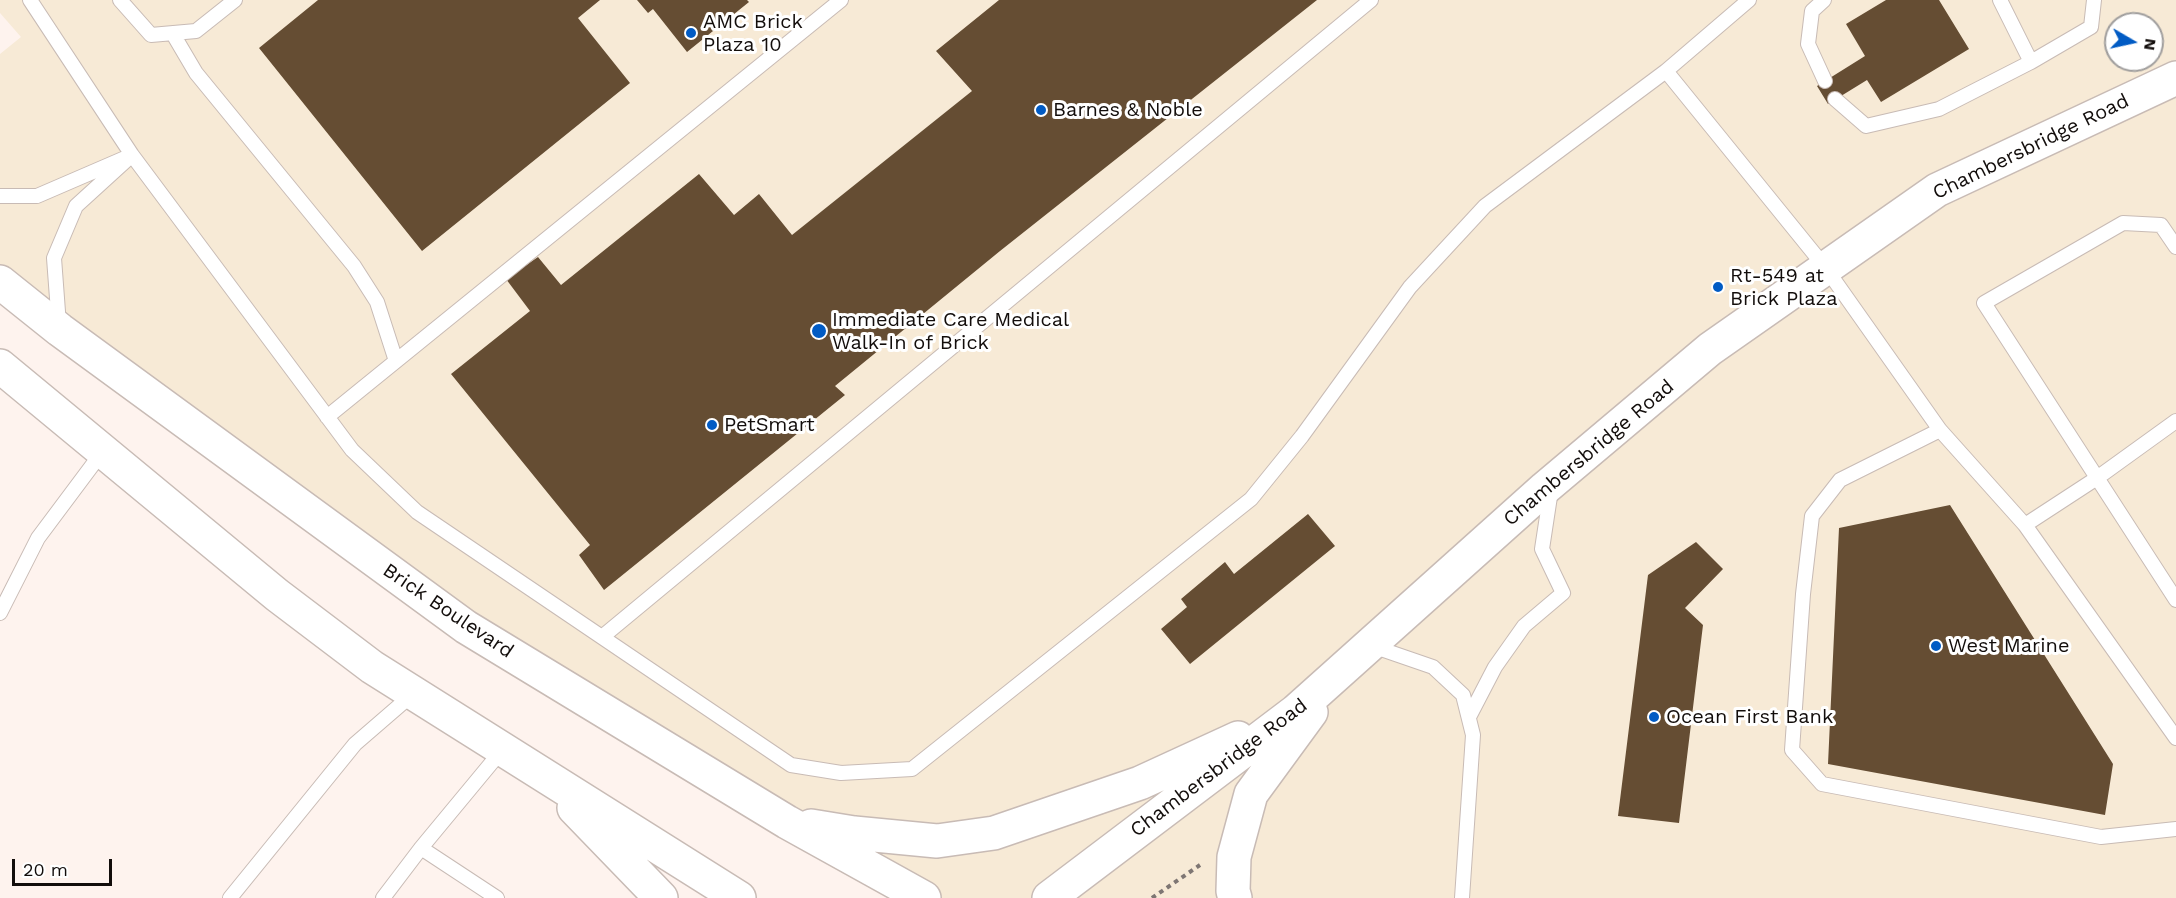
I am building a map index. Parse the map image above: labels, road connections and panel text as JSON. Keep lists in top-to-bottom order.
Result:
{
  "streets": {
    "main road": ["Chambersbridge Road", "Brick Boulevard"]
  },
  "places": [
    "AMC Brick Plaza 10",
    "Barnes & Noble",
    "Rt-549 at Brick Plaza",
    "Immediate Care Medical Walk-In of Brick",
    "PetSmart",
    "West Marine",
    "Ocean First Bank"
  ],
  "scale_bar": "20 m",
  "north": "right"
}
